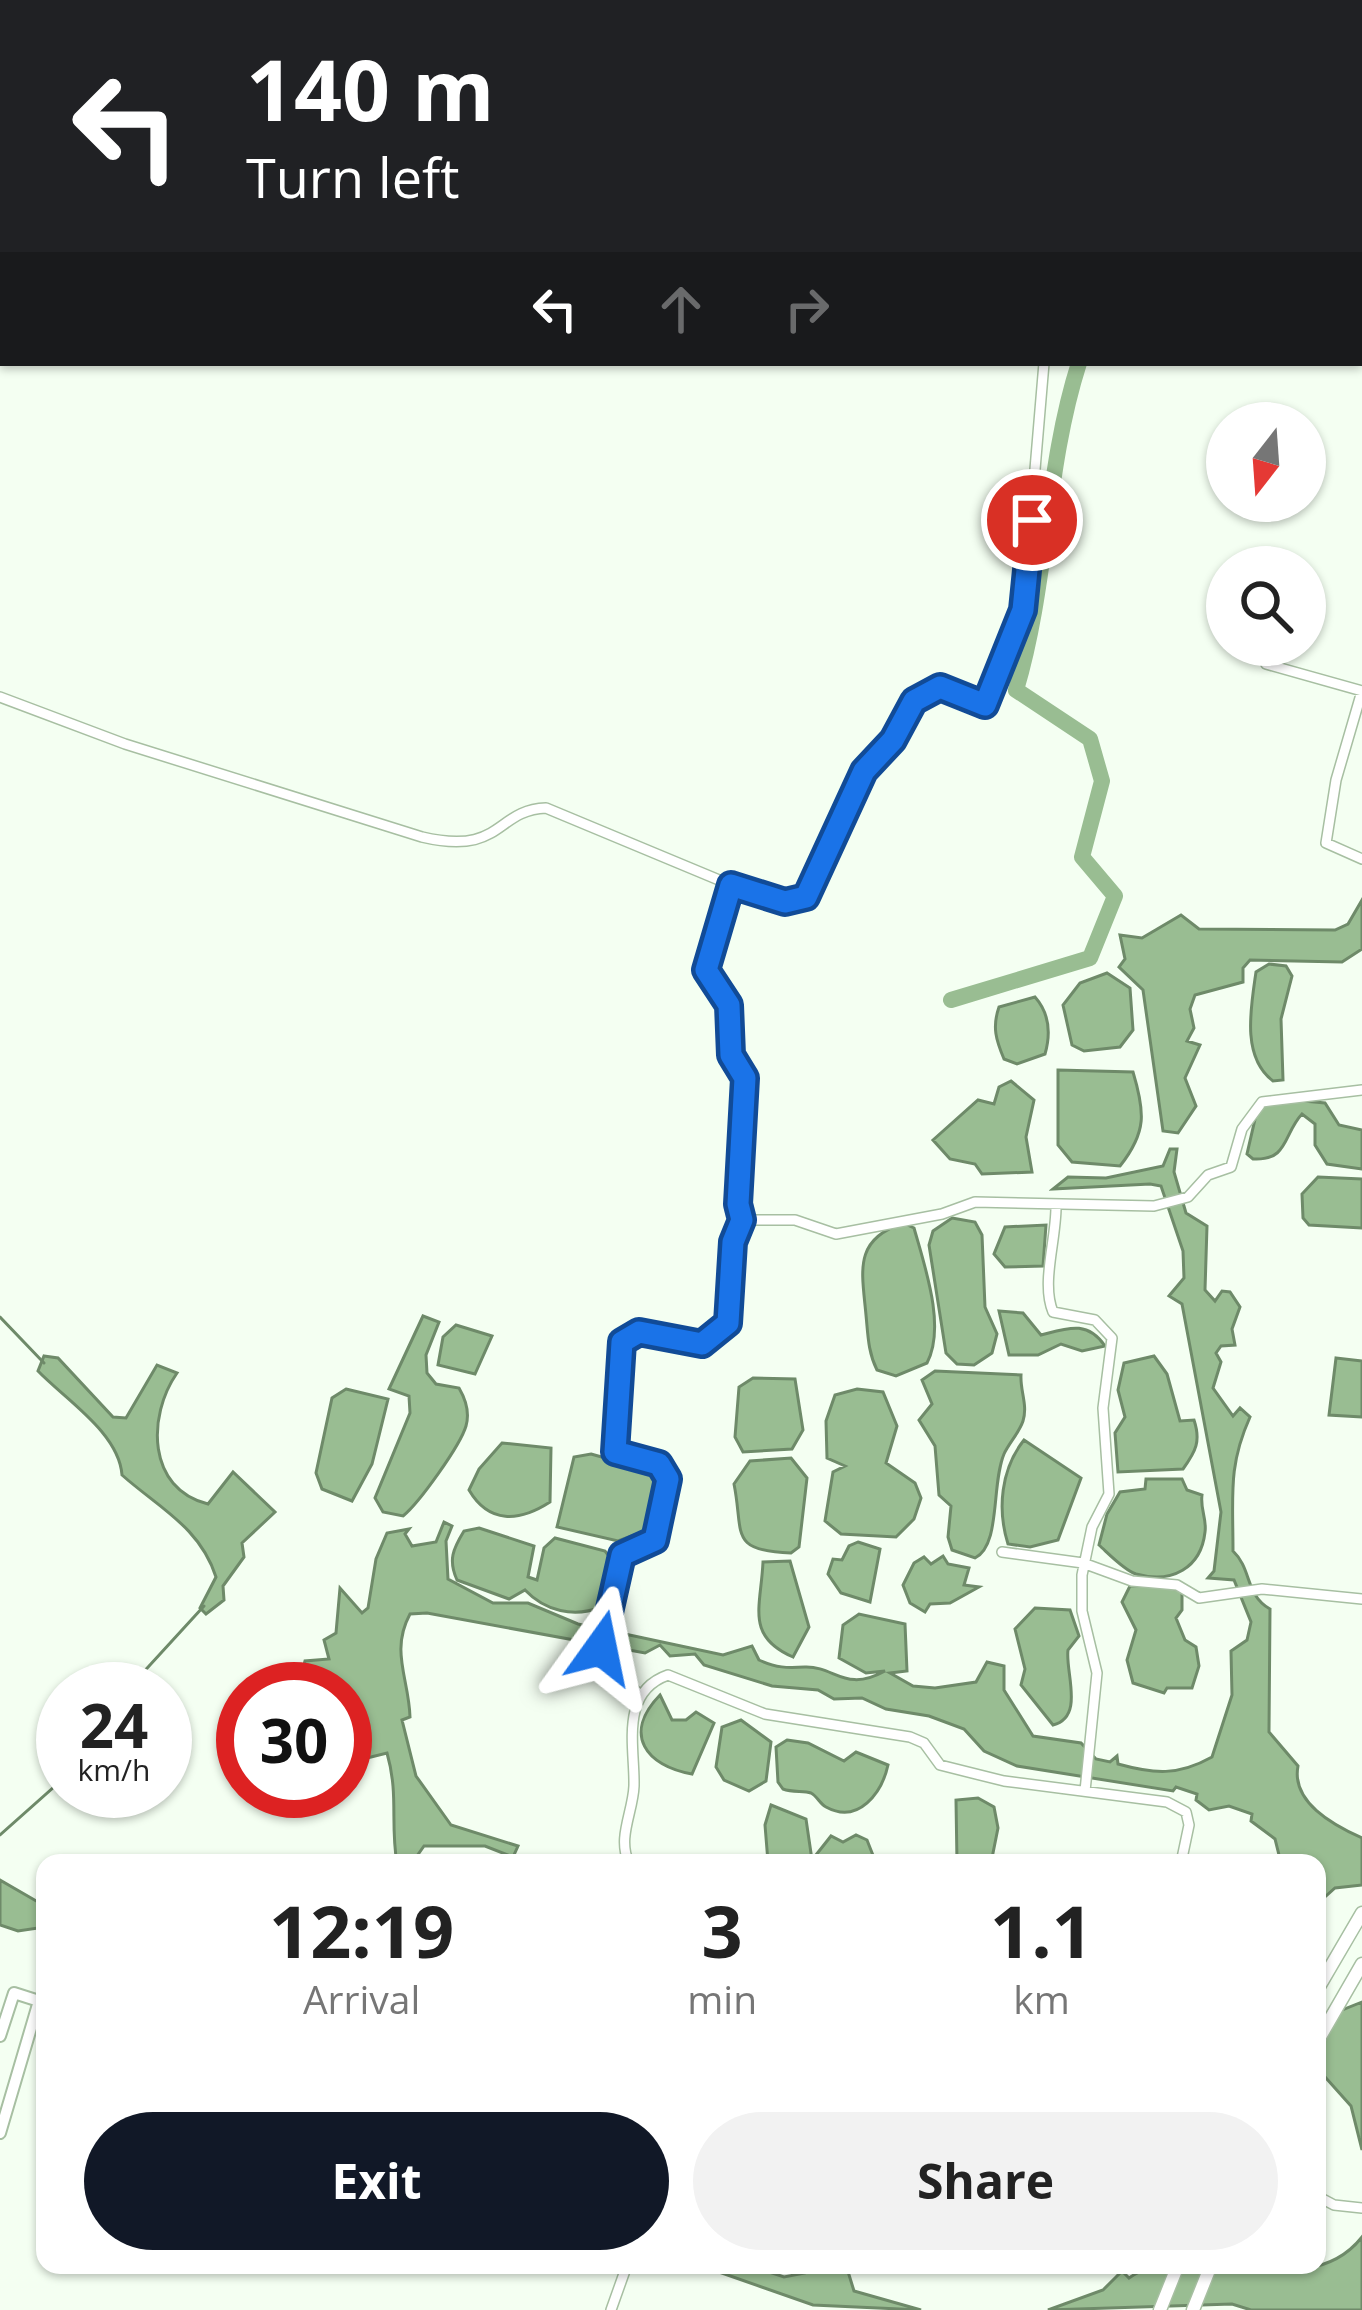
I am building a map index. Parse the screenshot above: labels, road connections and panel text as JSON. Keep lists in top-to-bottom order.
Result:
{
  "north": "bottom",
  "page": {
    "turn": ["140 m", "Turn left"],
    "speed": "24 km/h",
    "limit": "30",
    "eta": [
      "12:19",
      "Arrival",
      "3",
      "min",
      "1.1",
      "km"
    ],
    "buttons": ["Exit", "Share"]
  }
}
